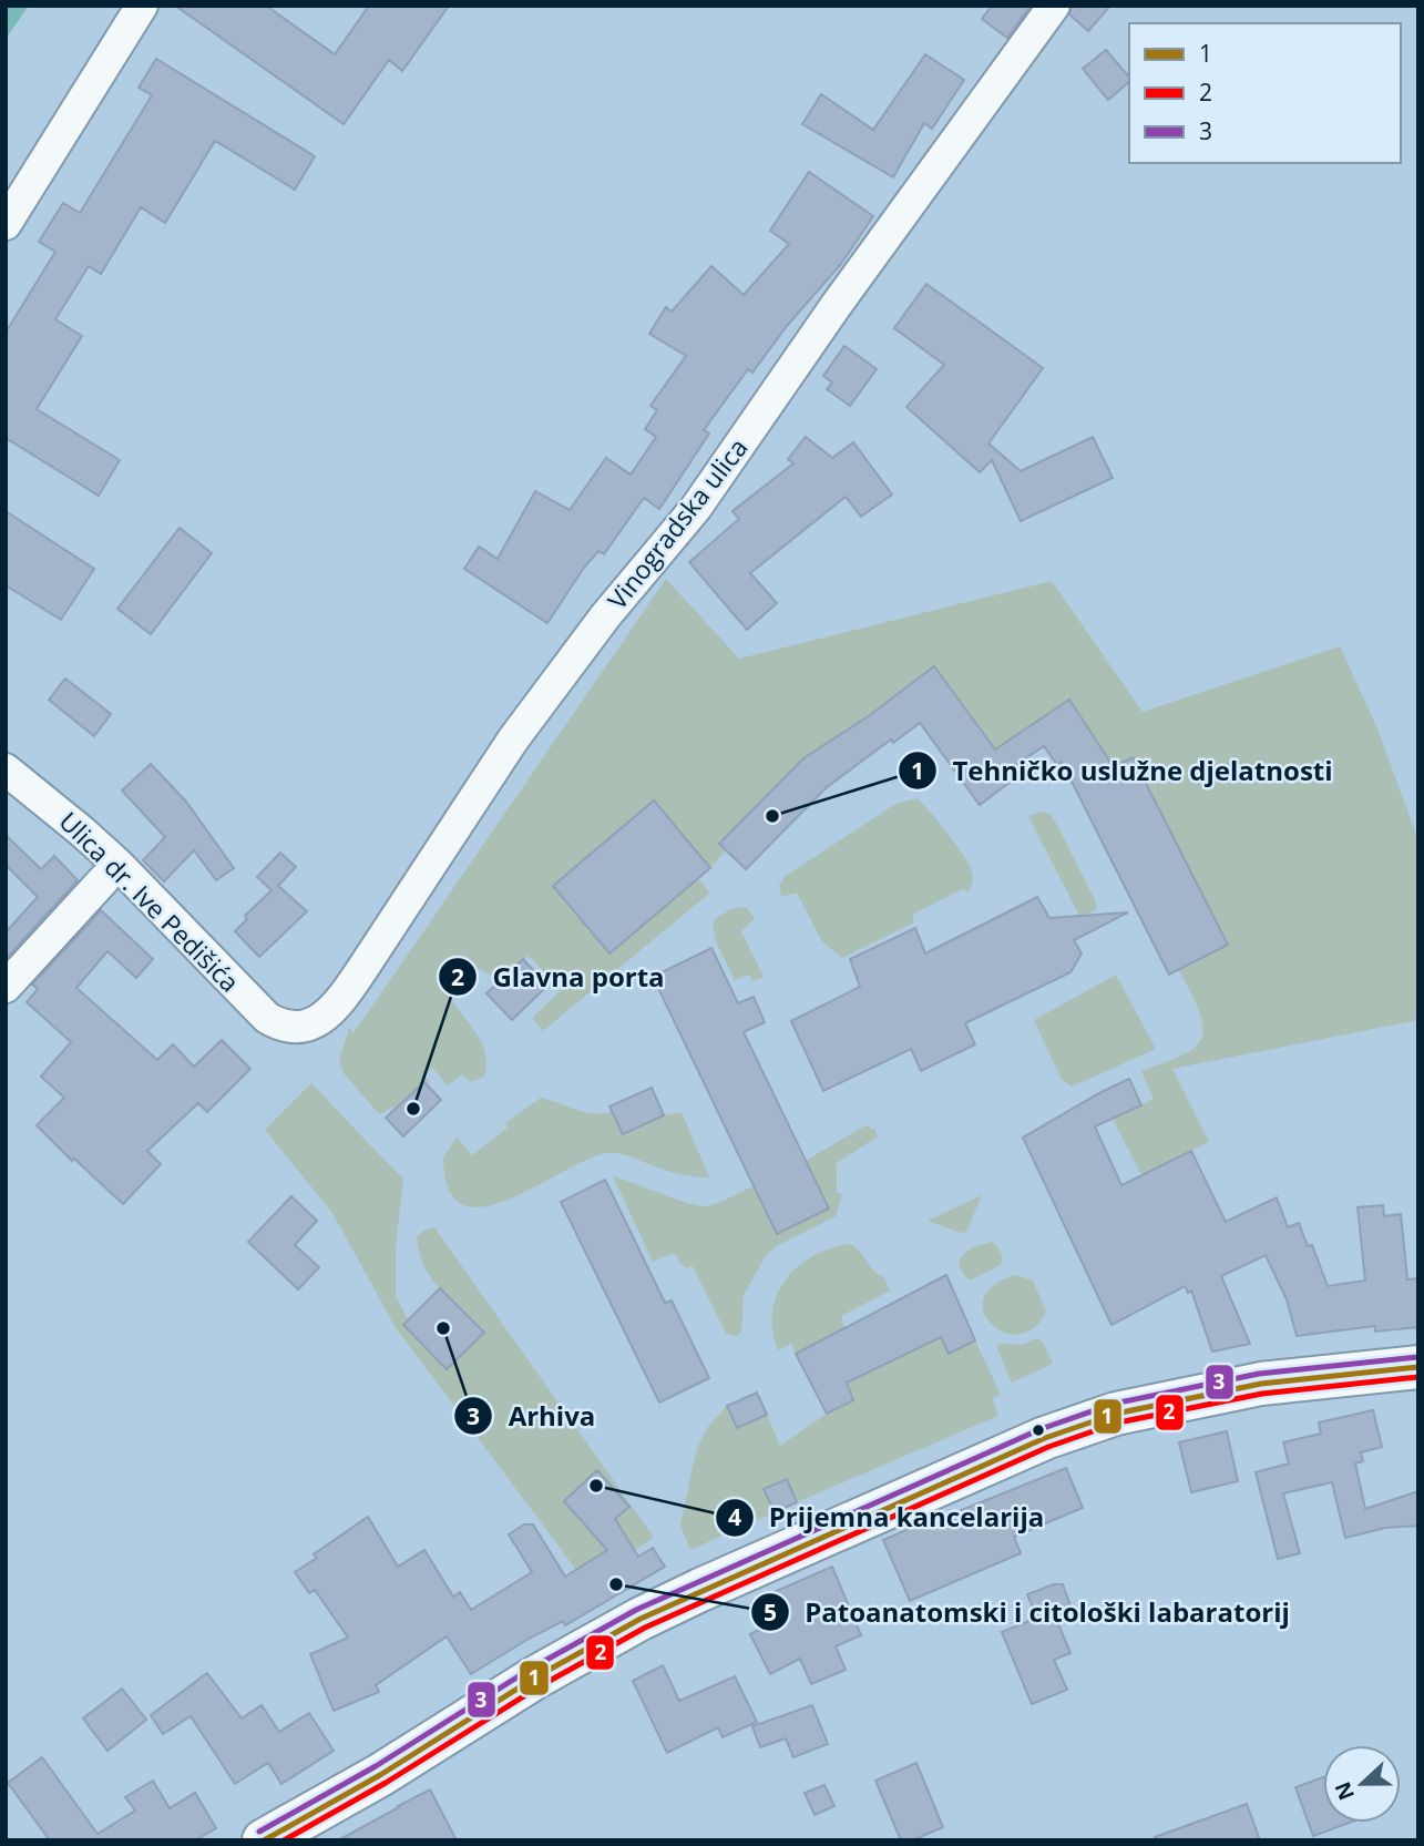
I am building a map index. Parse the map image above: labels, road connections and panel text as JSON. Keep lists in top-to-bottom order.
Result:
{
  "streets": {
    "street": ["Vinogradska ulica", "Ulica dr. Ive Pedišića"]
  },
  "crossings": [
    ["Vinogradska ulica", "Ulica dr. Ive Pedišića"]
  ],
  "places": [
    "Tehničko uslužne djelatnosti",
    "Glavna porta",
    "Arhiva",
    "Prijemna kancelarija",
    "Patoanatomski i citološki labaratorij"
  ],
  "lines": ["transit line 3", "transit line 1", "transit line 2"],
  "legend": ["1", "2", "3"],
  "north": "left"
}
